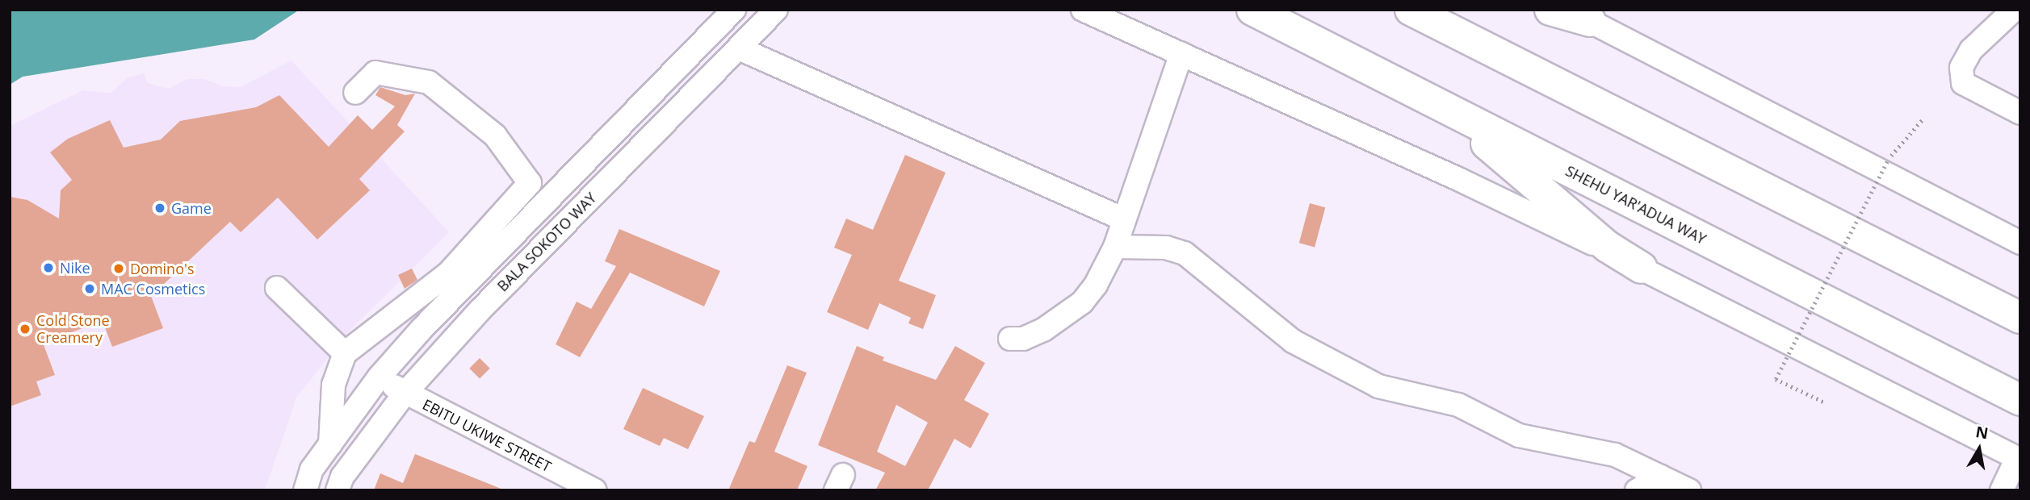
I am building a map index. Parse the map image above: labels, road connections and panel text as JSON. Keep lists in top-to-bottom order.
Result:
{
  "streets": {
    "highway": ["SHEHU YAR'ADUA WAY"],
    "street": ["BALA SOKOTO WAY", "EBITU UKIWE STREET"]
  },
  "crossings": [
    ["BALA SOKOTO WAY", "EBITU UKIWE STREET"]
  ],
  "places": [
    "Game",
    "Nike",
    "Domino's",
    "MAC Cosmetics",
    "Cold Stone Creamery"
  ],
  "north": "top"
}
